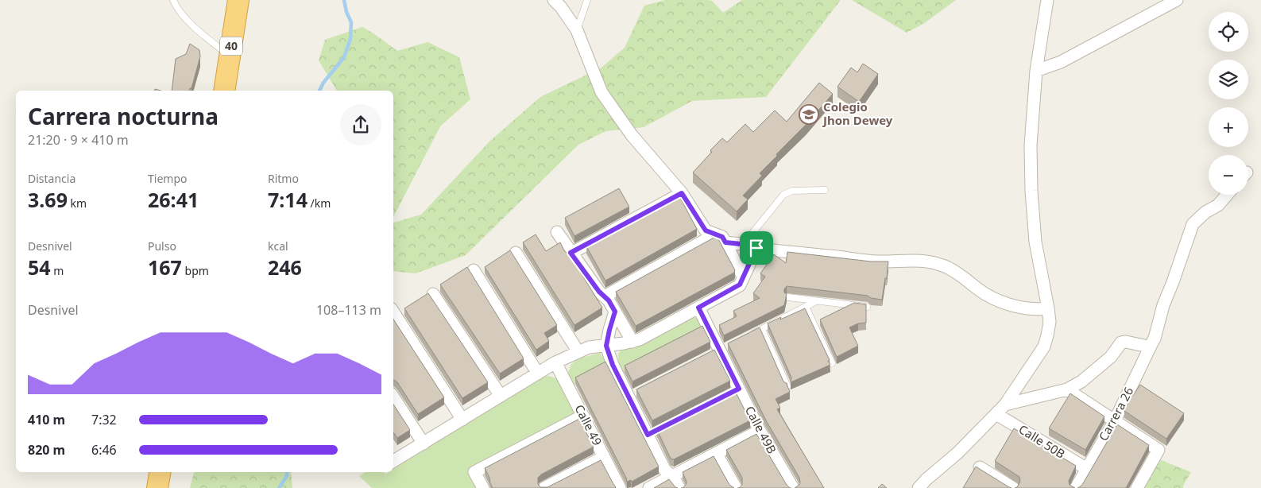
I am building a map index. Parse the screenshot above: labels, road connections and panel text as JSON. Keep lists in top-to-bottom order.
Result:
{
  "streets": {
    "highway": ["40"],
    "street": [
      "Carrera 26",
      "Calle 49",
      "Calle 49B",
      "Calle 50B"
    ]
  },
  "crossings": [
    ["Carrera 26", "Calle 50B"]
  ],
  "places": {
    "school or university": ["Colegio Jhon Dewey"]
  },
  "page": {
    "map_buttons": ["+", "−"],
    "heading": ["Carrera nocturna", "21:20 · 9 × 410 m"],
    "stats": [
      ["Distancia", "3.69 km"],
      ["Tiempo", "26:41"],
      ["Ritmo", "7:14 /km"],
      ["Desnivel", "54 m"],
      ["Pulso", "167 bpm"],
      ["kcal", "246"]
    ],
    "chart": ["Desnivel", "108–113 m"],
    "list": [
      {
        "name": "410 m",
        "note": "7:32"
      },
      {
        "name": "820 m",
        "note": "6:46"
      }
    ]
  }
}
